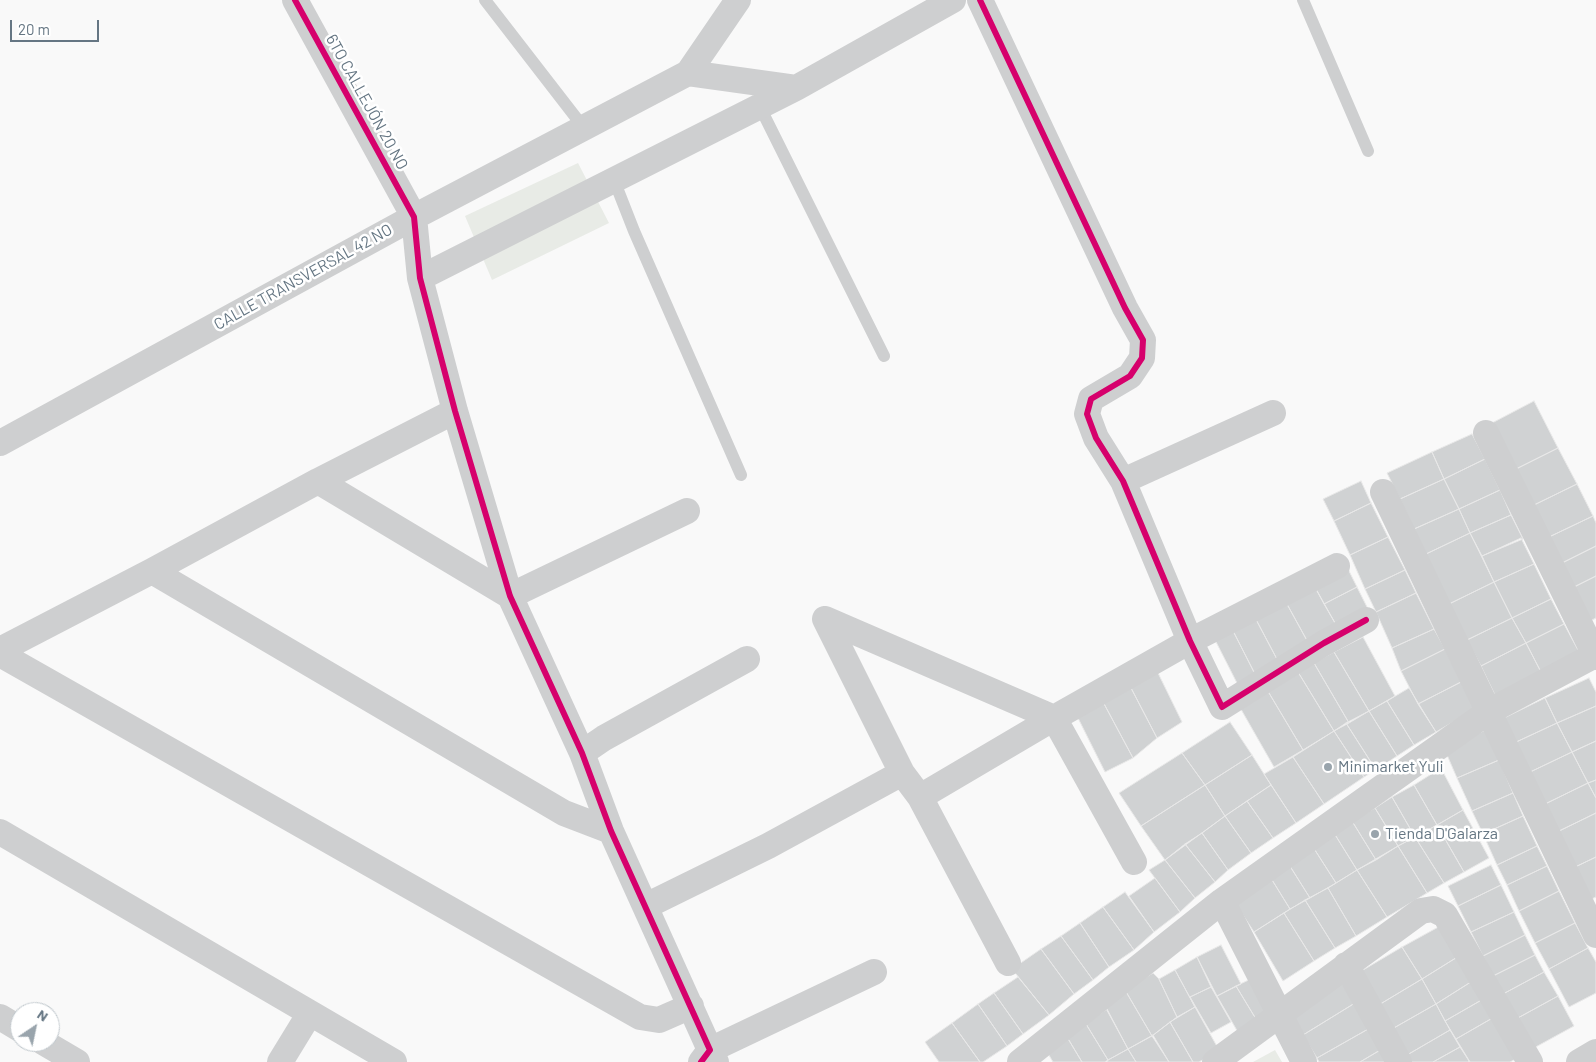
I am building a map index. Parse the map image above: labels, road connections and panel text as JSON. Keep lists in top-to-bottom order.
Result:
{
  "streets": {
    "street": ["6TO CALLEJÓN 20 NO", "CALLE TRANSVERSAL 42 NO"]
  },
  "crossings": [
    ["6TO CALLEJÓN 20 NO", "CALLE TRANSVERSAL 42 NO"]
  ],
  "places": ["Minimarket Yuli", "Tienda D'Galarza"],
  "scale_bar": "20 m",
  "north": "top right"
}
